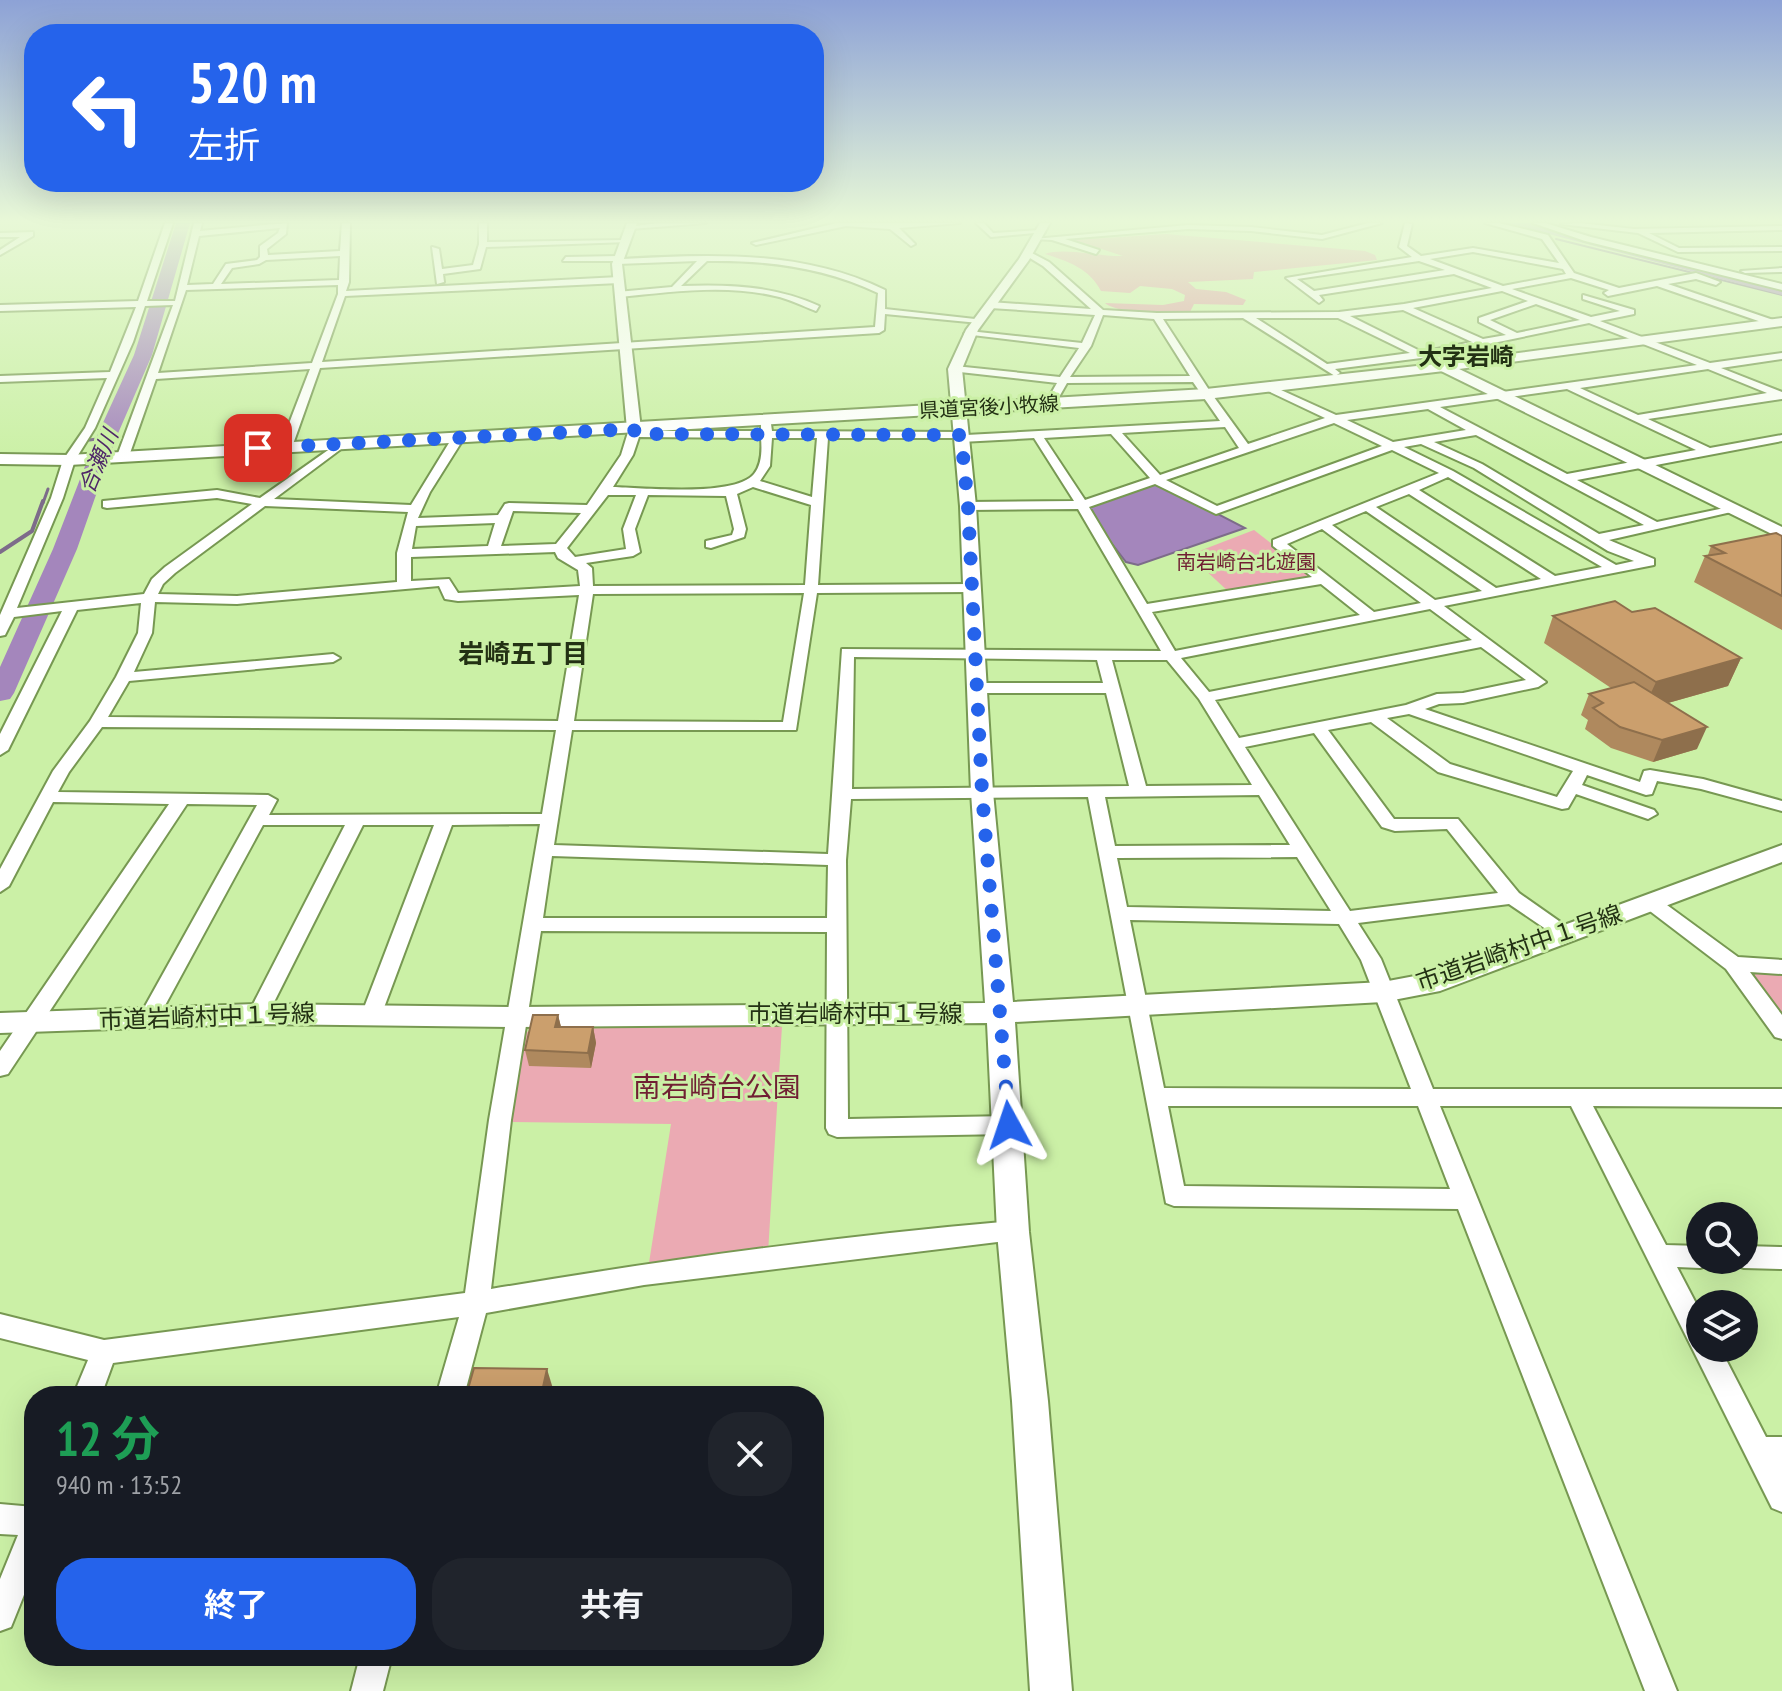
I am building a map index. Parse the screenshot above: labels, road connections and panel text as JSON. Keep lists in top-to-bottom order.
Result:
{
  "streets": {
    "main road": ["県道宮後小牧線"],
    "street": ["市道岩崎村中１号線"]
  },
  "districts": ["大字岩崎", "岩崎五丁目"],
  "water": ["合瀬川"],
  "parks": ["南岩崎台北遊園", "南岩崎台公園"],
  "page": {
    "turn": ["520 m", "左折"],
    "heading": ["12 分", "940 m · 13:52"],
    "buttons": ["終了", "共有"]
  }
}
